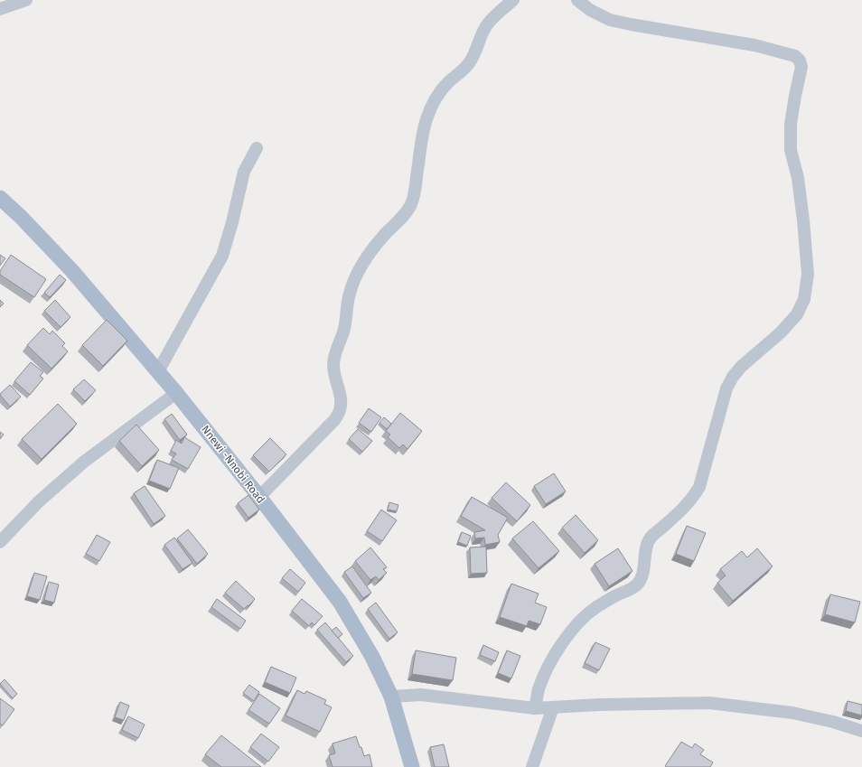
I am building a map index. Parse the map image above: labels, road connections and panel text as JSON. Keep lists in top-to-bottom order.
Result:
{
  "streets": {
    "main road": ["Nnewi -Nnobi Road"]
  }
}
